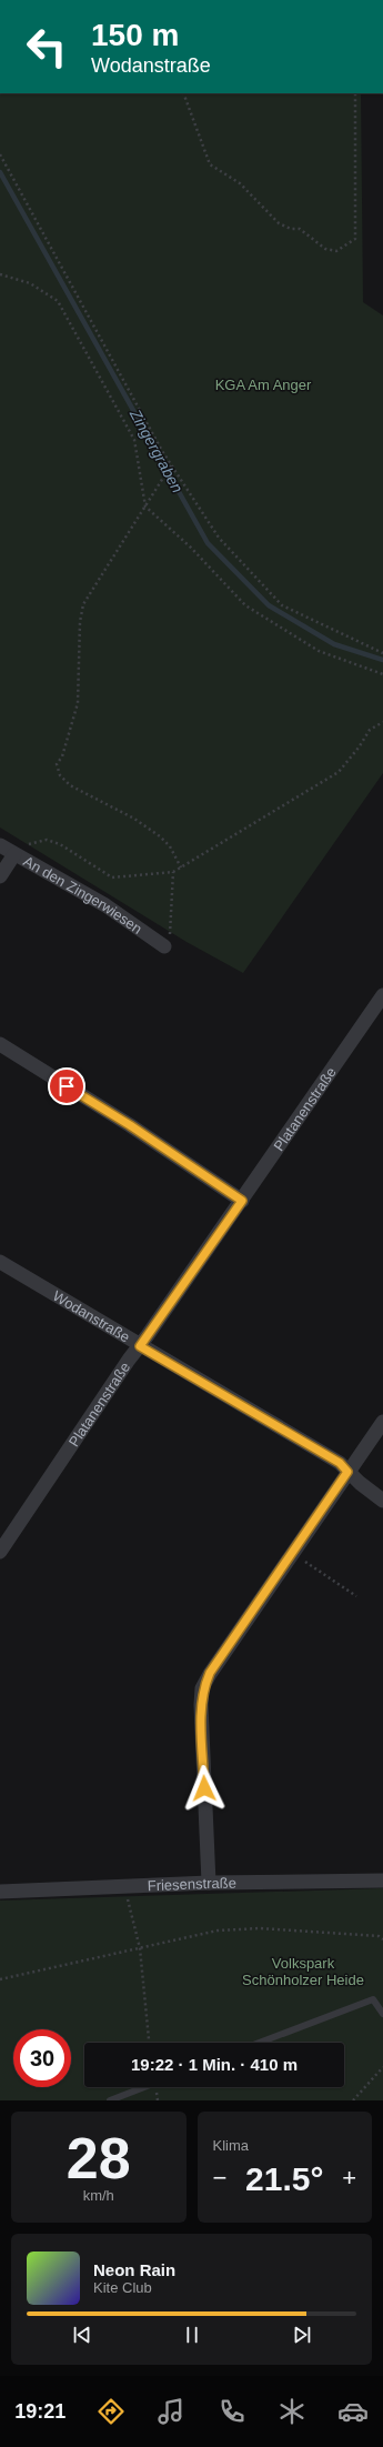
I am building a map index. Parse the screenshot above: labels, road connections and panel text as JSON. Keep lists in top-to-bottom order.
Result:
{
  "streets": {
    "street": [
      "An den Zingerwiesen",
      "Platanenstraße",
      "Wodanstraße",
      "Friesenstraße"
    ]
  },
  "crossings": [
    ["Platanenstraße", "Wodanstraße"]
  ],
  "water": ["Zingergraben"],
  "parks": ["KGA Am Anger", "Volkspark Schönholzer Heide"],
  "page": {
    "turn": ["150 m", "Wodanstraße"],
    "limit": "30",
    "trip": "19:22 · 1 Min. · 410 m",
    "tile": [
      ["28", "km/h"],
      "Klima"
    ],
    "heat": ["−", "21.5°", "+"],
    "song": ["Neon Rain", "Kite Club"],
    "tabs": "19:21"
  }
}
